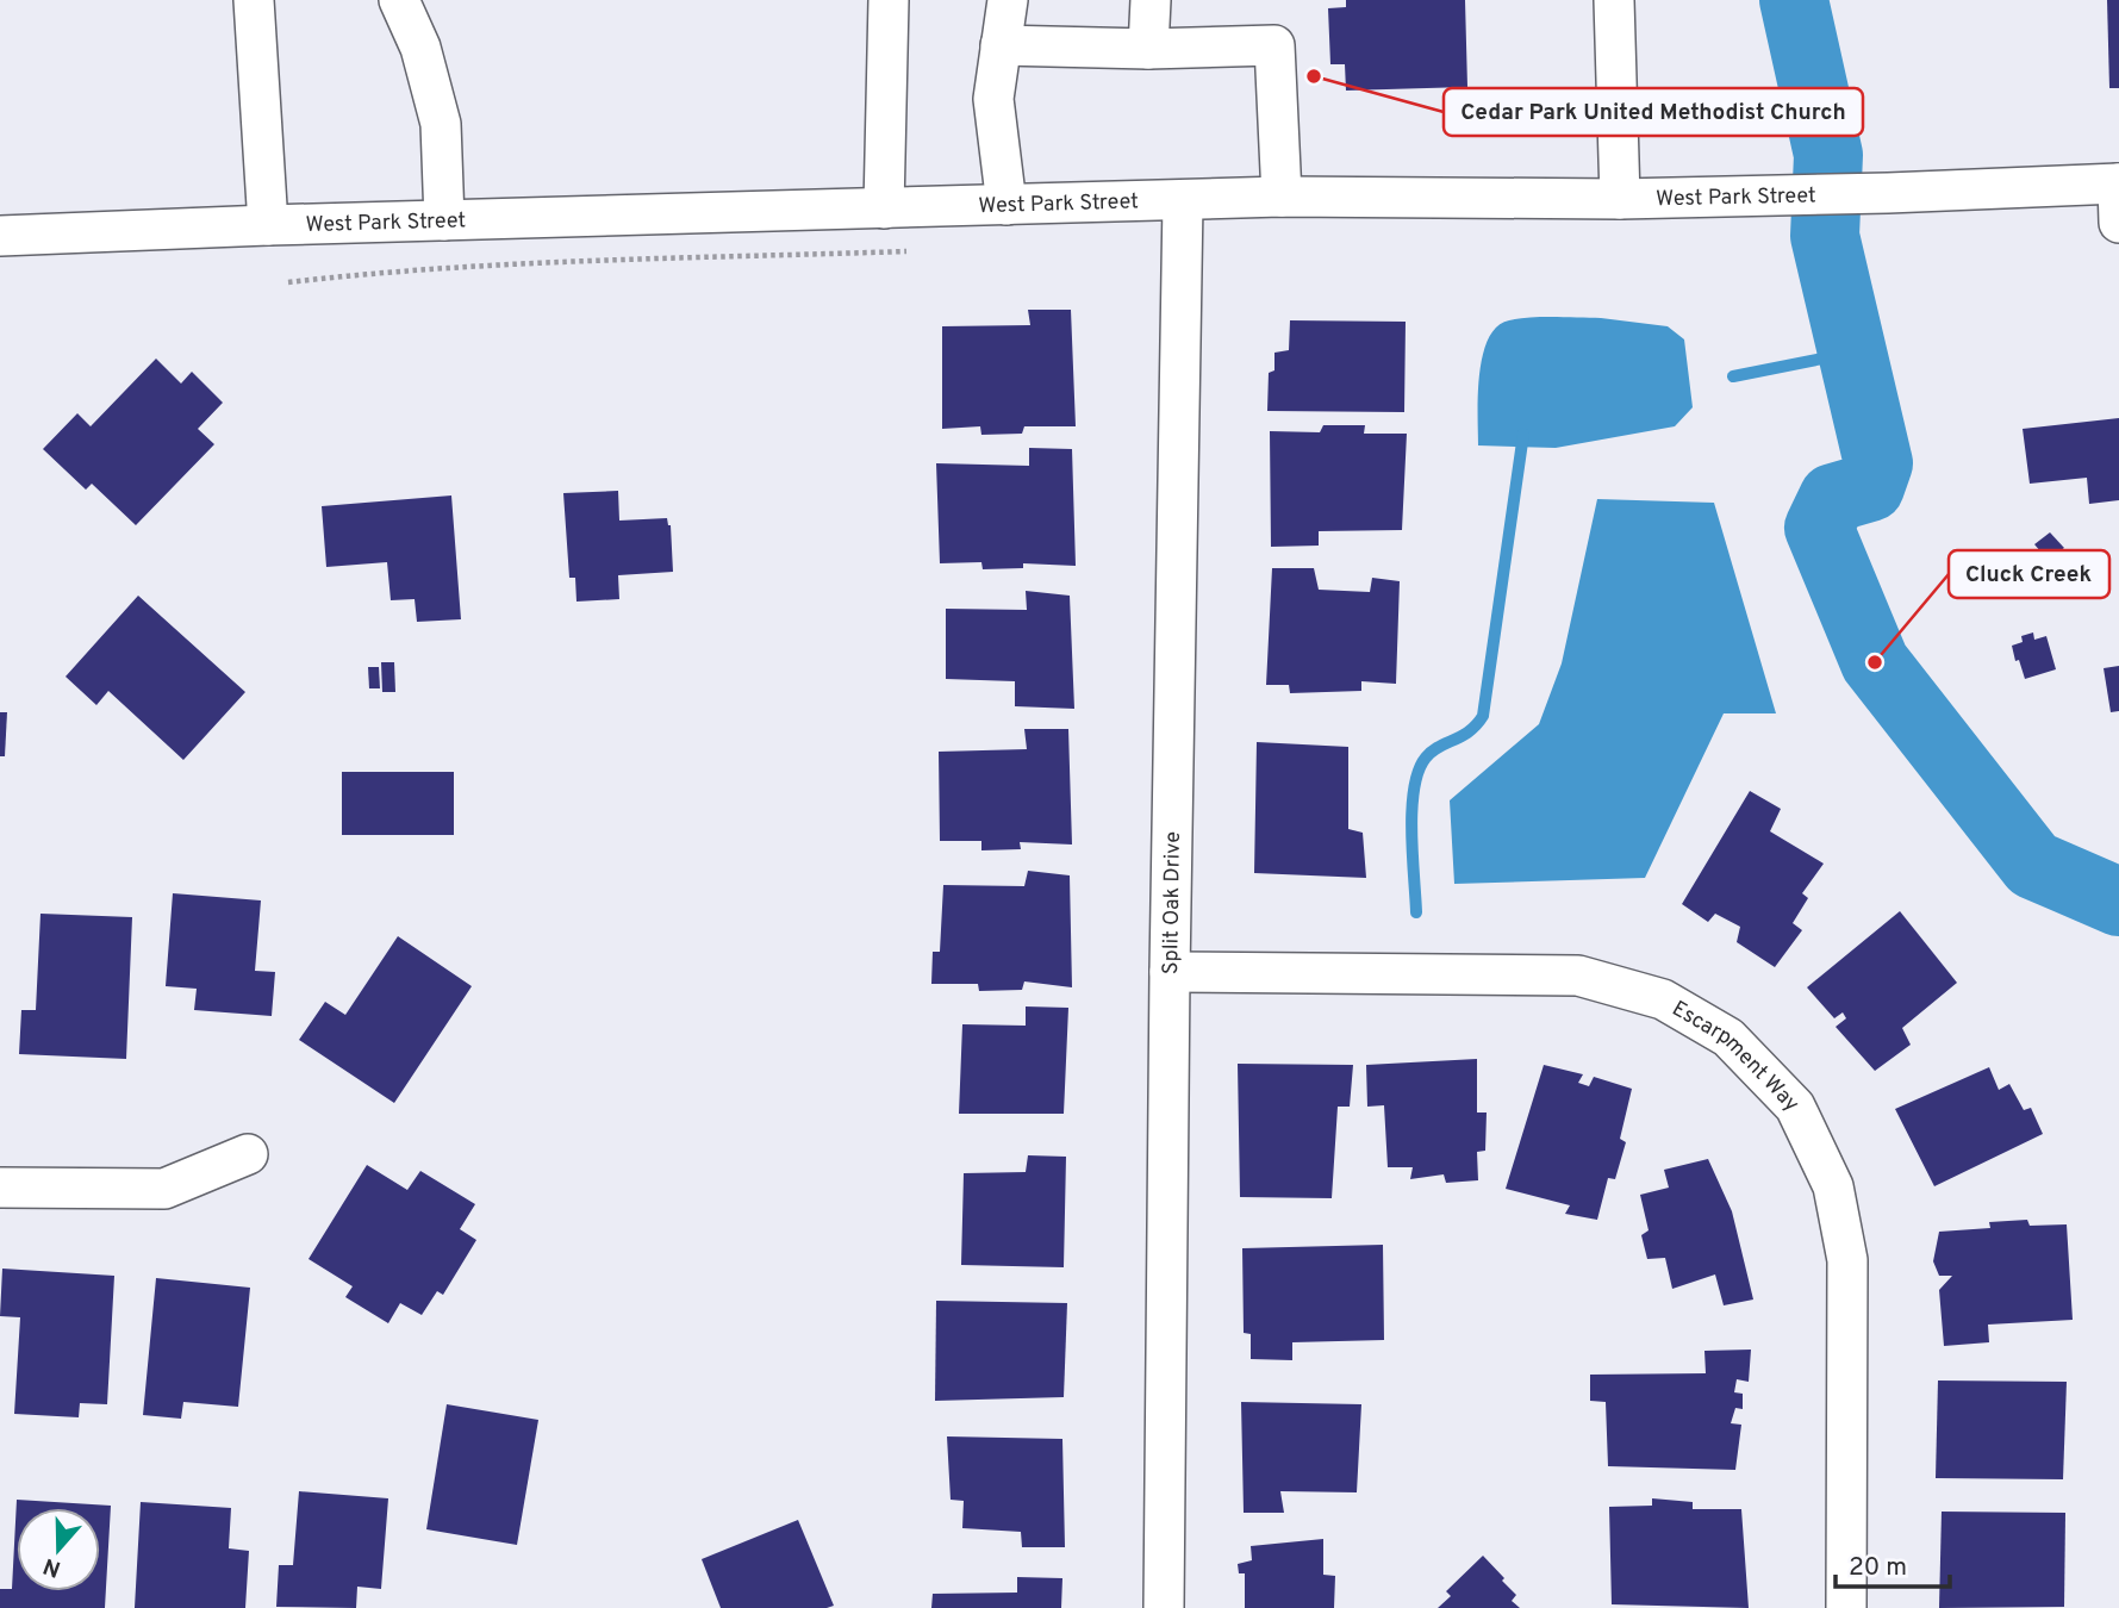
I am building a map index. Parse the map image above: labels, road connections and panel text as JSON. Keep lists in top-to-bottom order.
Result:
{
  "streets": {
    "street": ["West Park Street", "Split Oak Drive", "Escarpment Way"]
  },
  "crossings": [
    ["West Park Street", "Split Oak Drive"],
    ["Split Oak Drive", "Escarpment Way"]
  ],
  "places": ["Cedar Park United Methodist Church", "Cluck Creek"],
  "scale_bar": "20 m",
  "north": "bottom"
}
